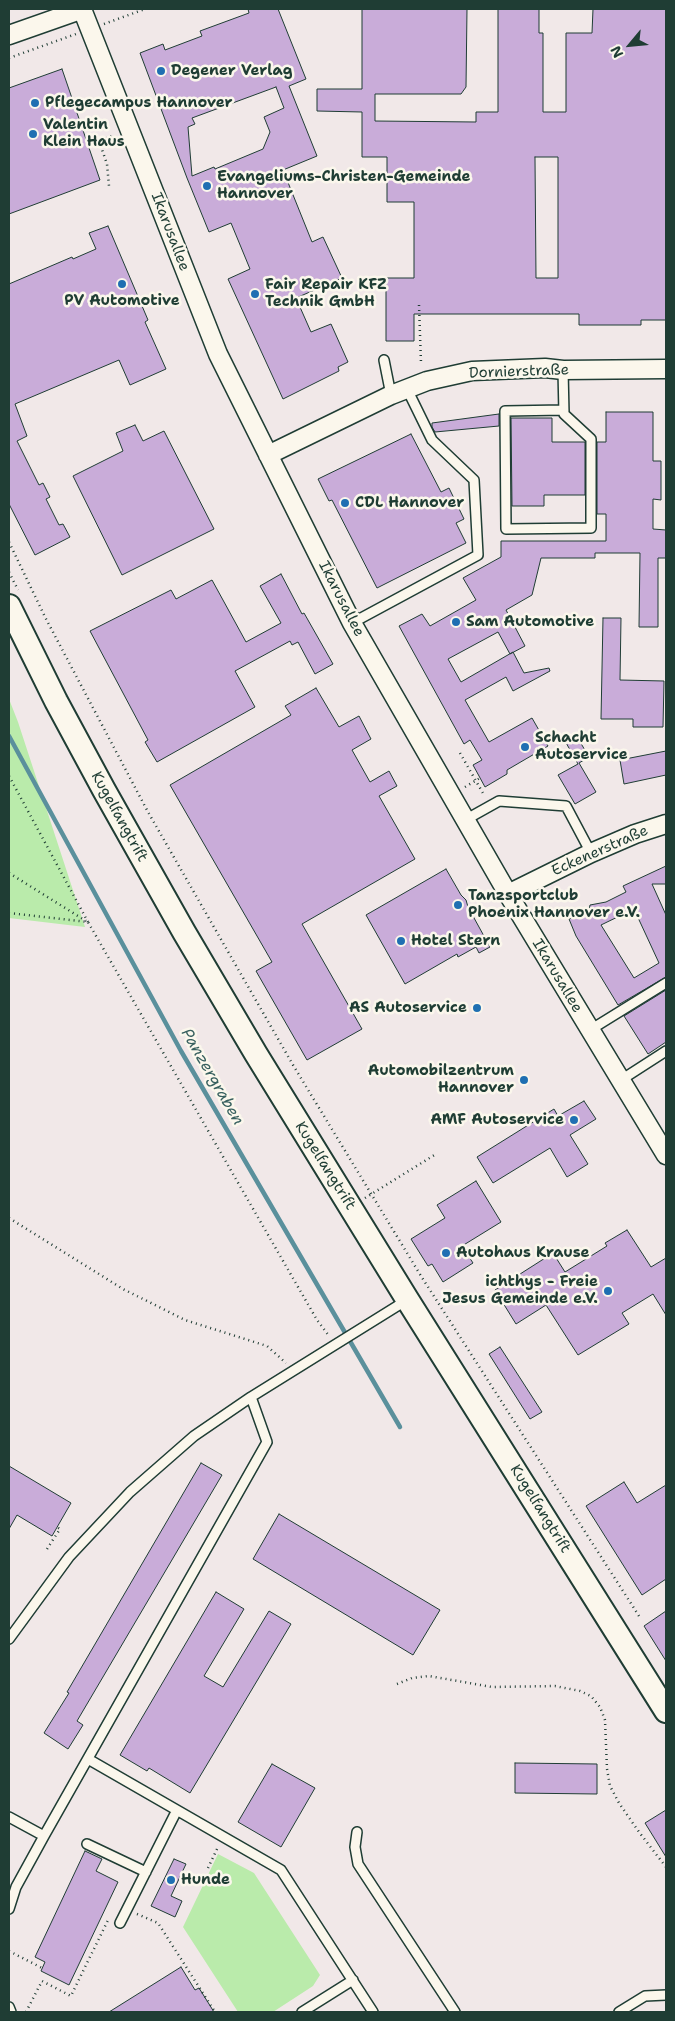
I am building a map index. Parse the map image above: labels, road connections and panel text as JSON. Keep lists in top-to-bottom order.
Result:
{
  "streets": {
    "street": [
      "Ikarusallee",
      "Dornierstraße",
      "Kugelfangtrift",
      "Eckenerstraße"
    ]
  },
  "crossings": [
    ["Ikarusallee", "Dornierstraße"],
    ["Ikarusallee", "Eckenerstraße"]
  ],
  "water": ["Panzergraben"],
  "places": [
    "Degener Verlag",
    "Pflegecampus Hannover",
    "Valentin Klein Haus",
    "Evangeliums-Christen-Gemeinde Hannover",
    "PV Automotive",
    "Fair Repair KFZ Technik GmbH",
    "CDL Hannover",
    "Sam Automotive",
    "Schacht Autoservice",
    "Tanzsportclub Phoenix Hannover e.V.",
    "Hotel Stern",
    "AS Autoservice",
    "Automobilzentrum Hannover",
    "AMF Autoservice",
    "Autohaus Krause",
    "ichthys - Freie Jesus Gemeinde e.V.",
    "Hunde"
  ],
  "north": "bottom left"
}
